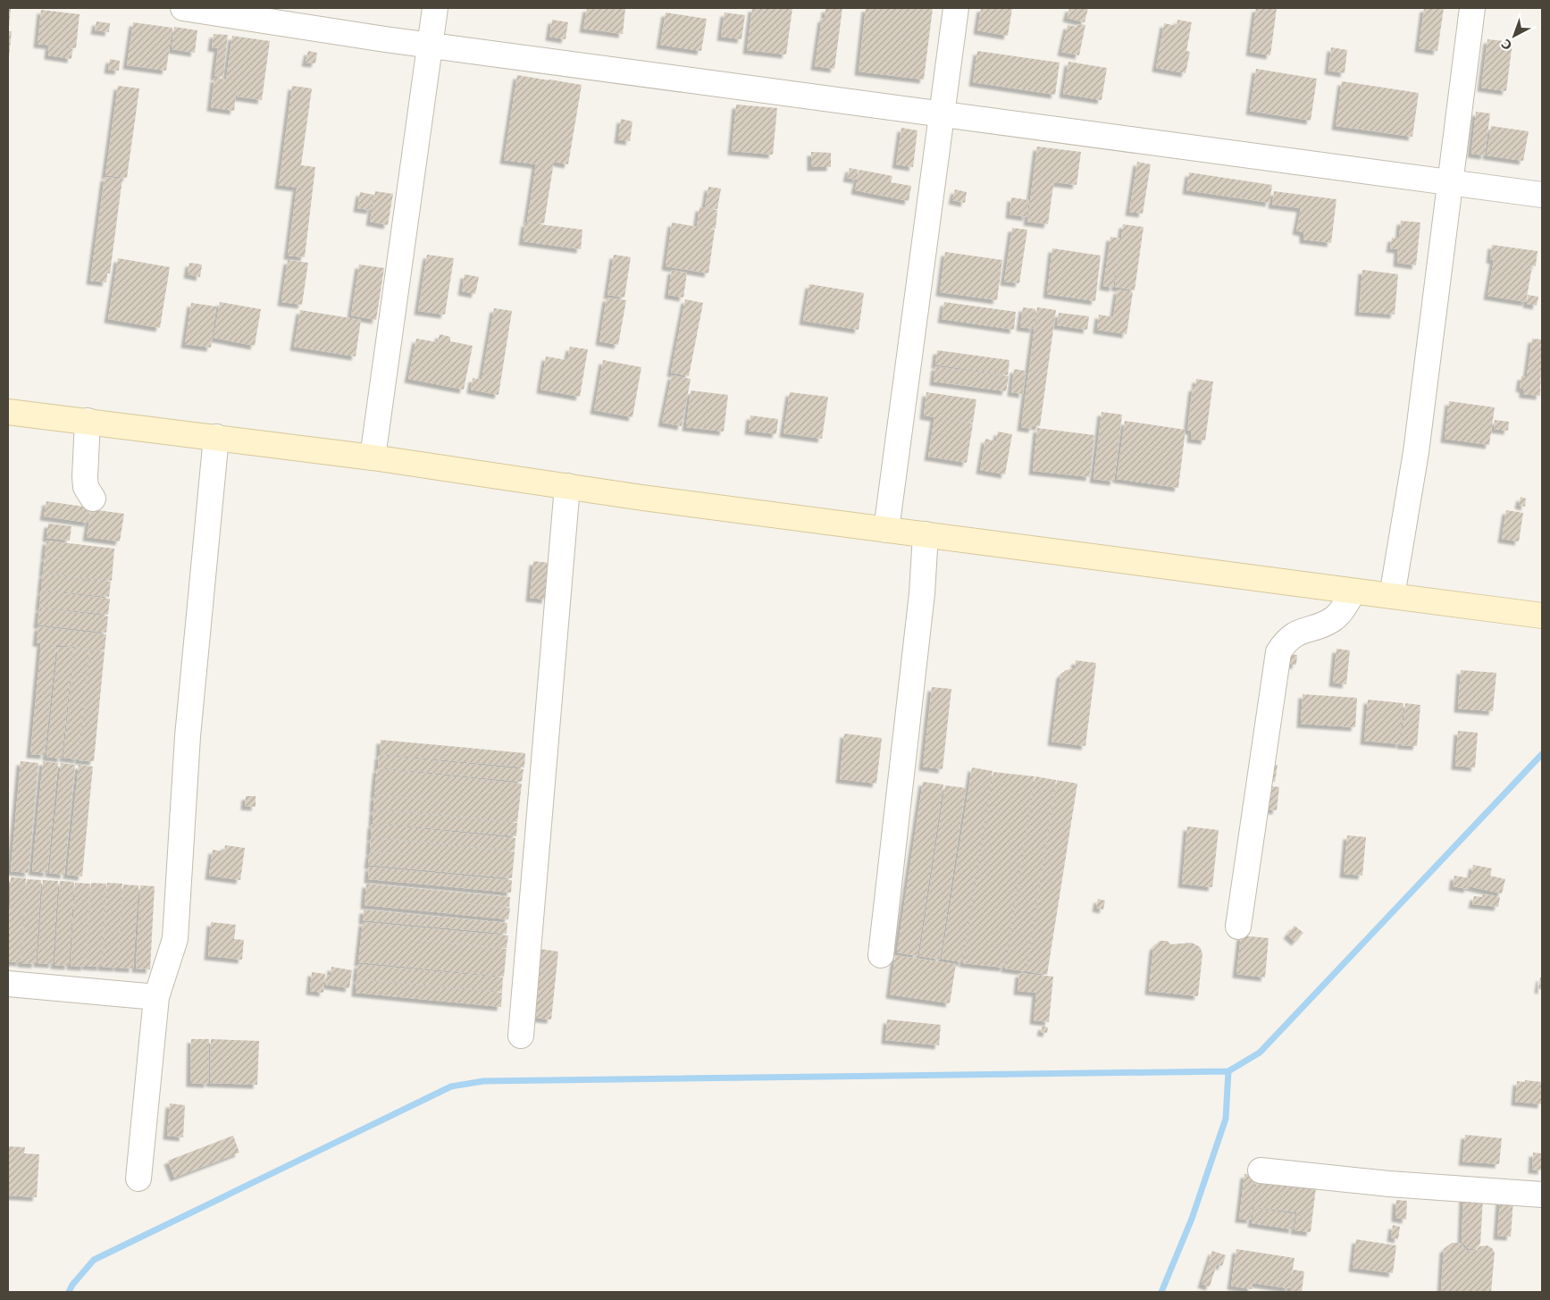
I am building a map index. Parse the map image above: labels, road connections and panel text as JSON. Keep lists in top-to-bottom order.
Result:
{
  "north": "bottom left"
}
